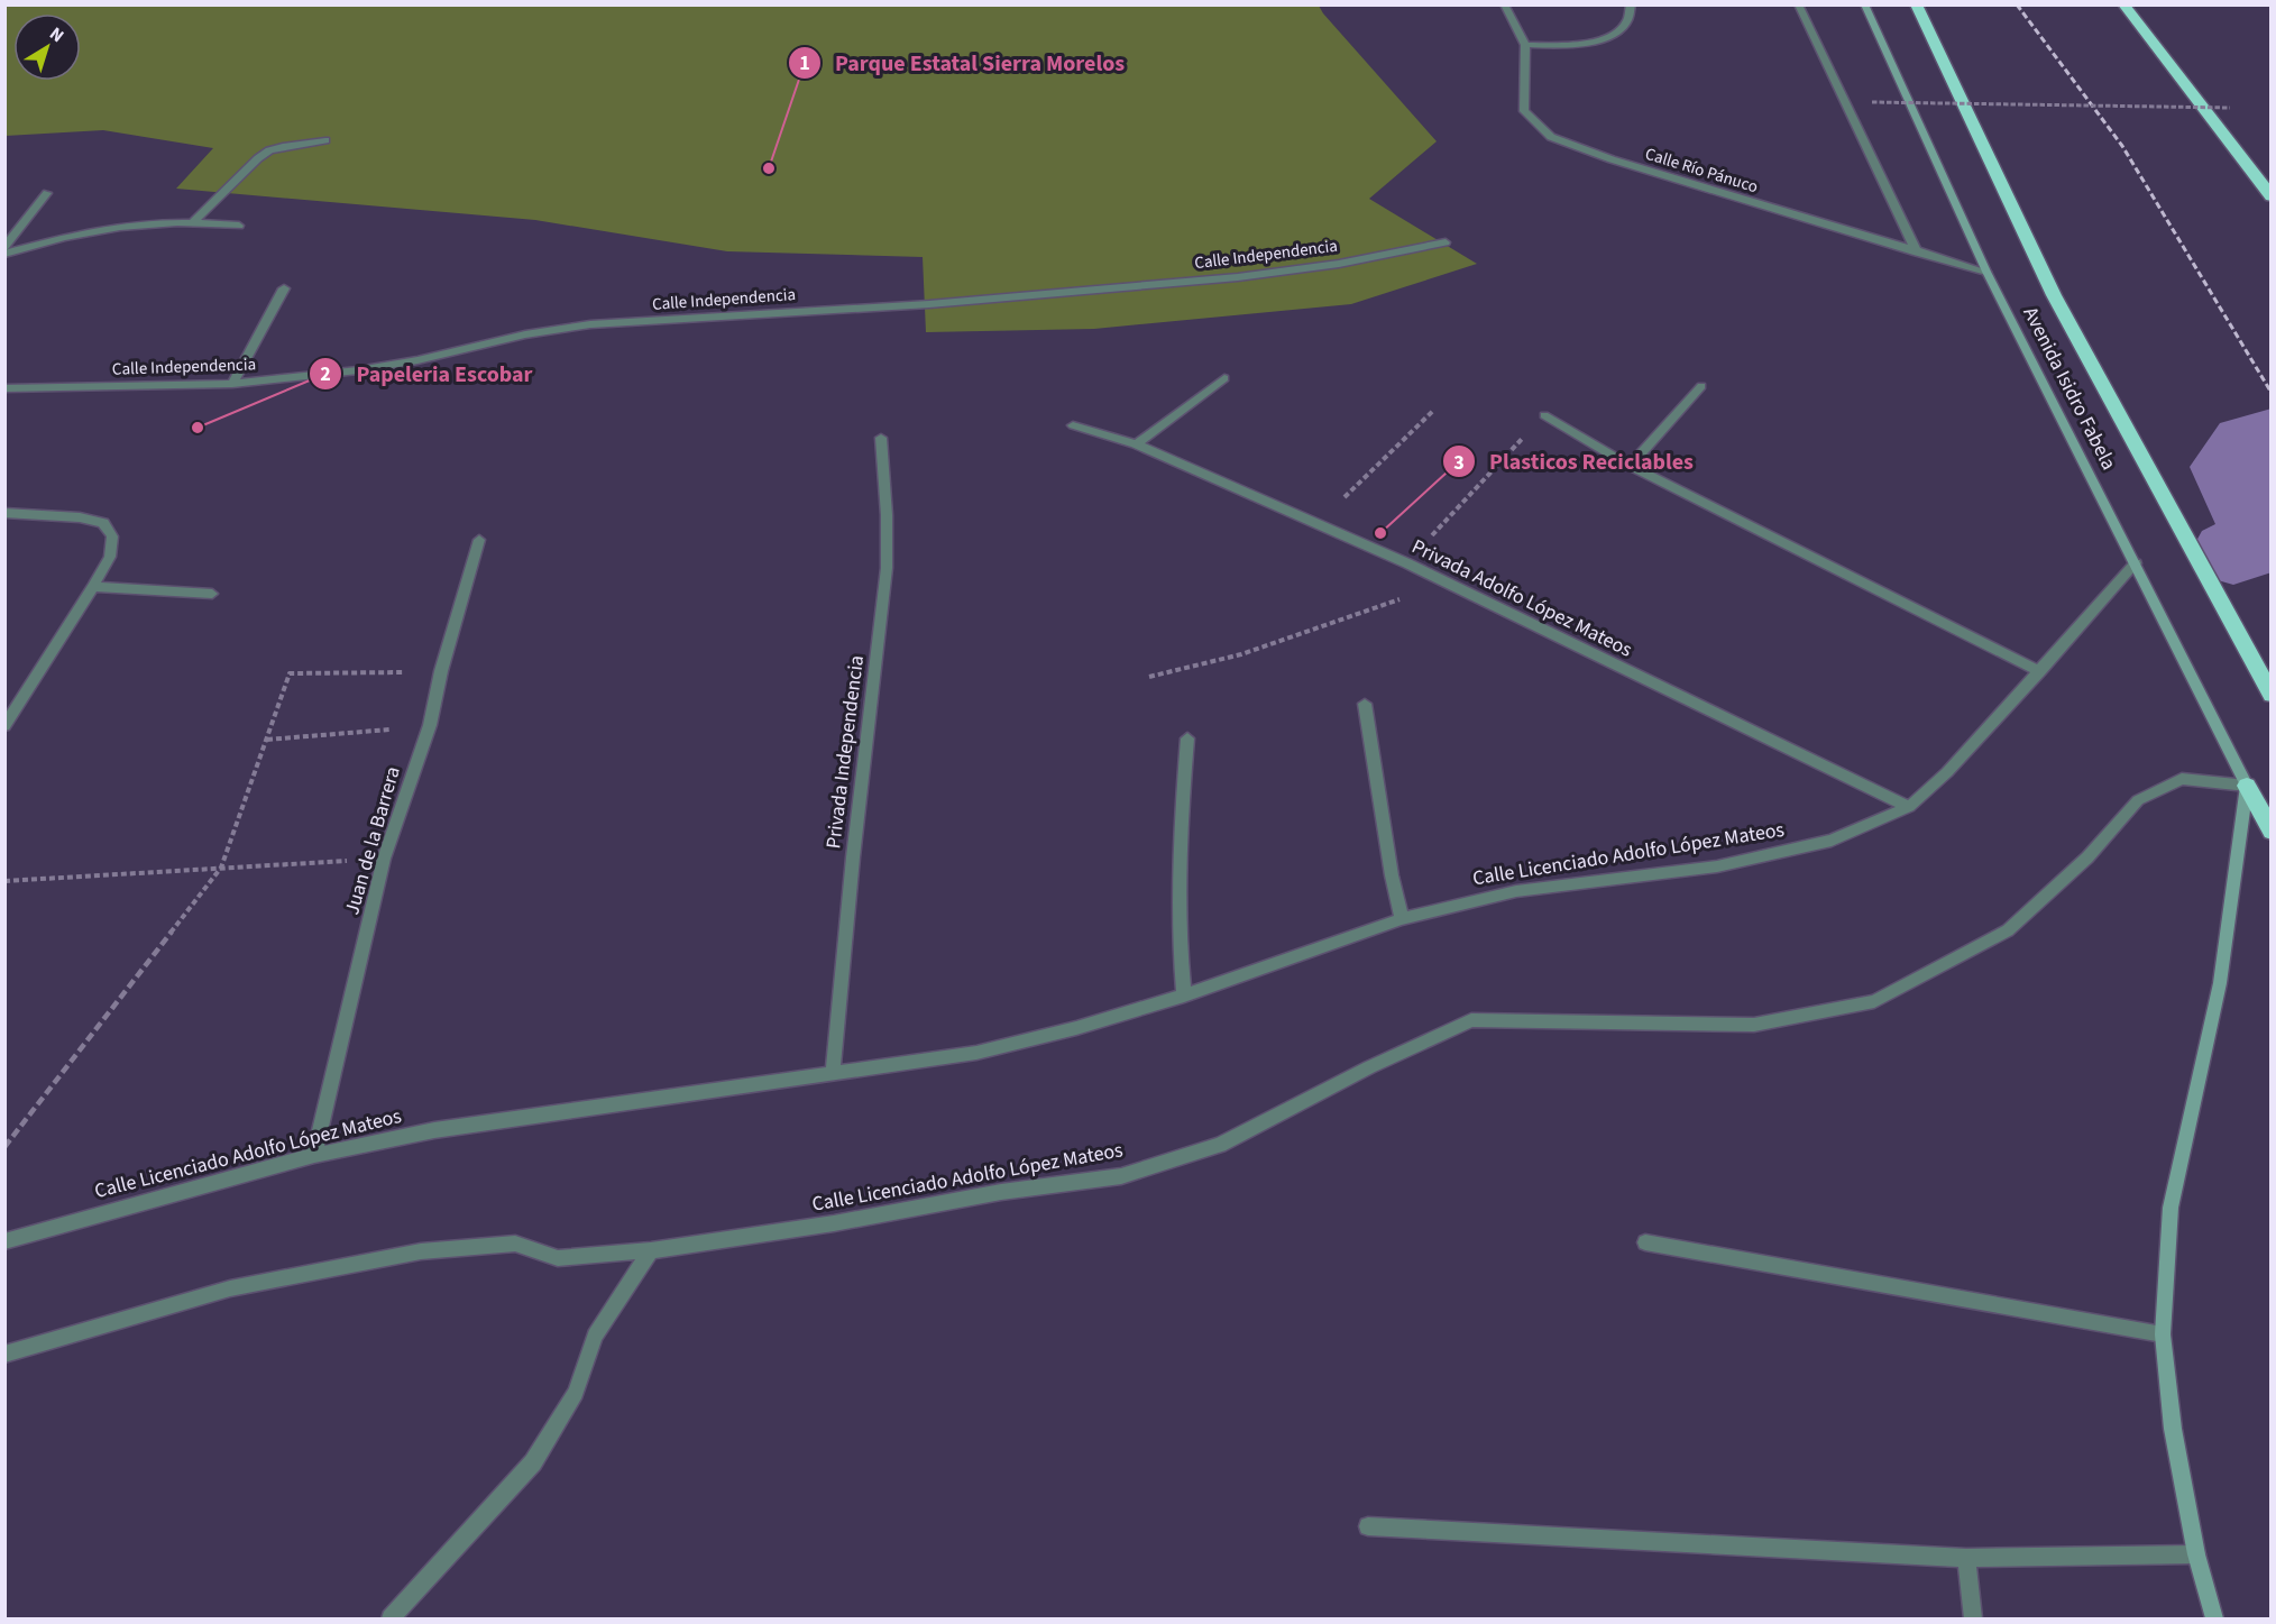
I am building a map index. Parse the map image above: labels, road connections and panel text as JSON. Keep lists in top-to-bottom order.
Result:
{
  "streets": {
    "highway": ["Avenida Isidro Fabela"],
    "street": [
      "Calle Río Pánuco",
      "Calle Independencia",
      "Privada Adolfo López Mateos",
      "Privada Independencia",
      "Juan de la Barrera",
      "Calle Licenciado Adolfo López Mateos"
    ]
  },
  "crossings": [
    ["Calle Río Pánuco", "Avenida Isidro Fabela"],
    ["Avenida Isidro Fabela", "Calle Licenciado Adolfo López Mateos"],
    ["Privada Adolfo López Mateos", "Calle Licenciado Adolfo López Mateos"],
    ["Privada Independencia", "Calle Licenciado Adolfo López Mateos"],
    ["Juan de la Barrera", "Calle Licenciado Adolfo López Mateos"]
  ],
  "places": ["Parque Estatal Sierra Morelos", "Papeleria Escobar", "Plasticos Reciclables"],
  "north": "top right"
}
